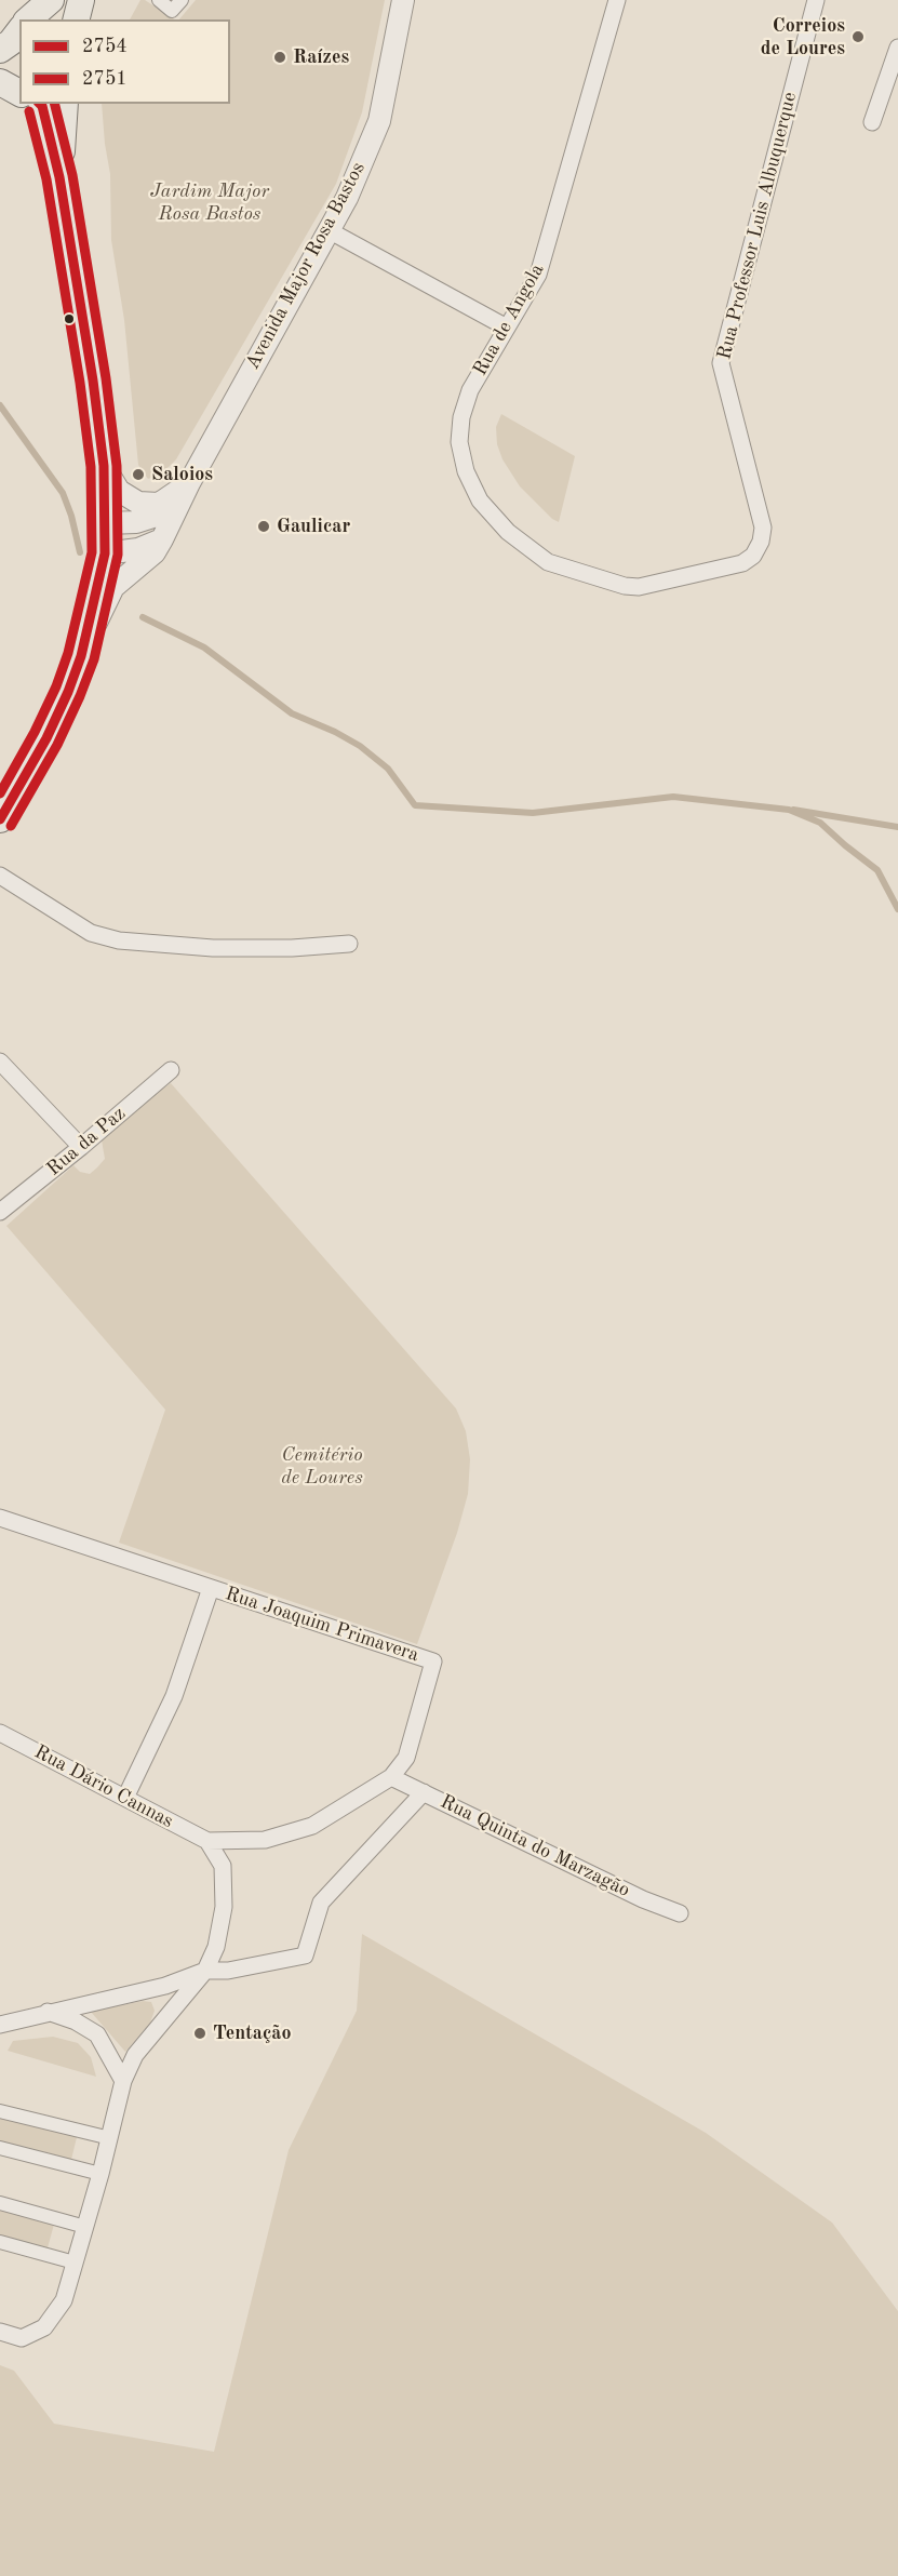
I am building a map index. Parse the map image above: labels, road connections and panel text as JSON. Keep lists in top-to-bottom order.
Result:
{
  "streets": {
    "street": [
      "Rua Professor Luis Albuquerque",
      "Avenida Major Rosa Bastos",
      "Rua de Angola",
      "Rua da Paz",
      "Rua Joaquim Primavera",
      "Rua Dário Cannas",
      "Rua Quinta do Marzagão"
    ]
  },
  "crossings": [
    ["Rua Professor Luis Albuquerque", "Rua de Angola"],
    ["Rua Joaquim Primavera", "Rua Dário Cannas"],
    ["Rua Dário Cannas", "Rua Quinta do Marzagão"]
  ],
  "parks": ["Jardim Major Rosa Bastos", "Cemitério de Loures"],
  "places": [
    "Correios de Loures",
    "Raízes",
    "Saloios",
    "Gaulicar",
    "Tentação"
  ],
  "lines": ["transit line 2754", "transit line 2751"],
  "legend": ["2754", "2751"]
}
